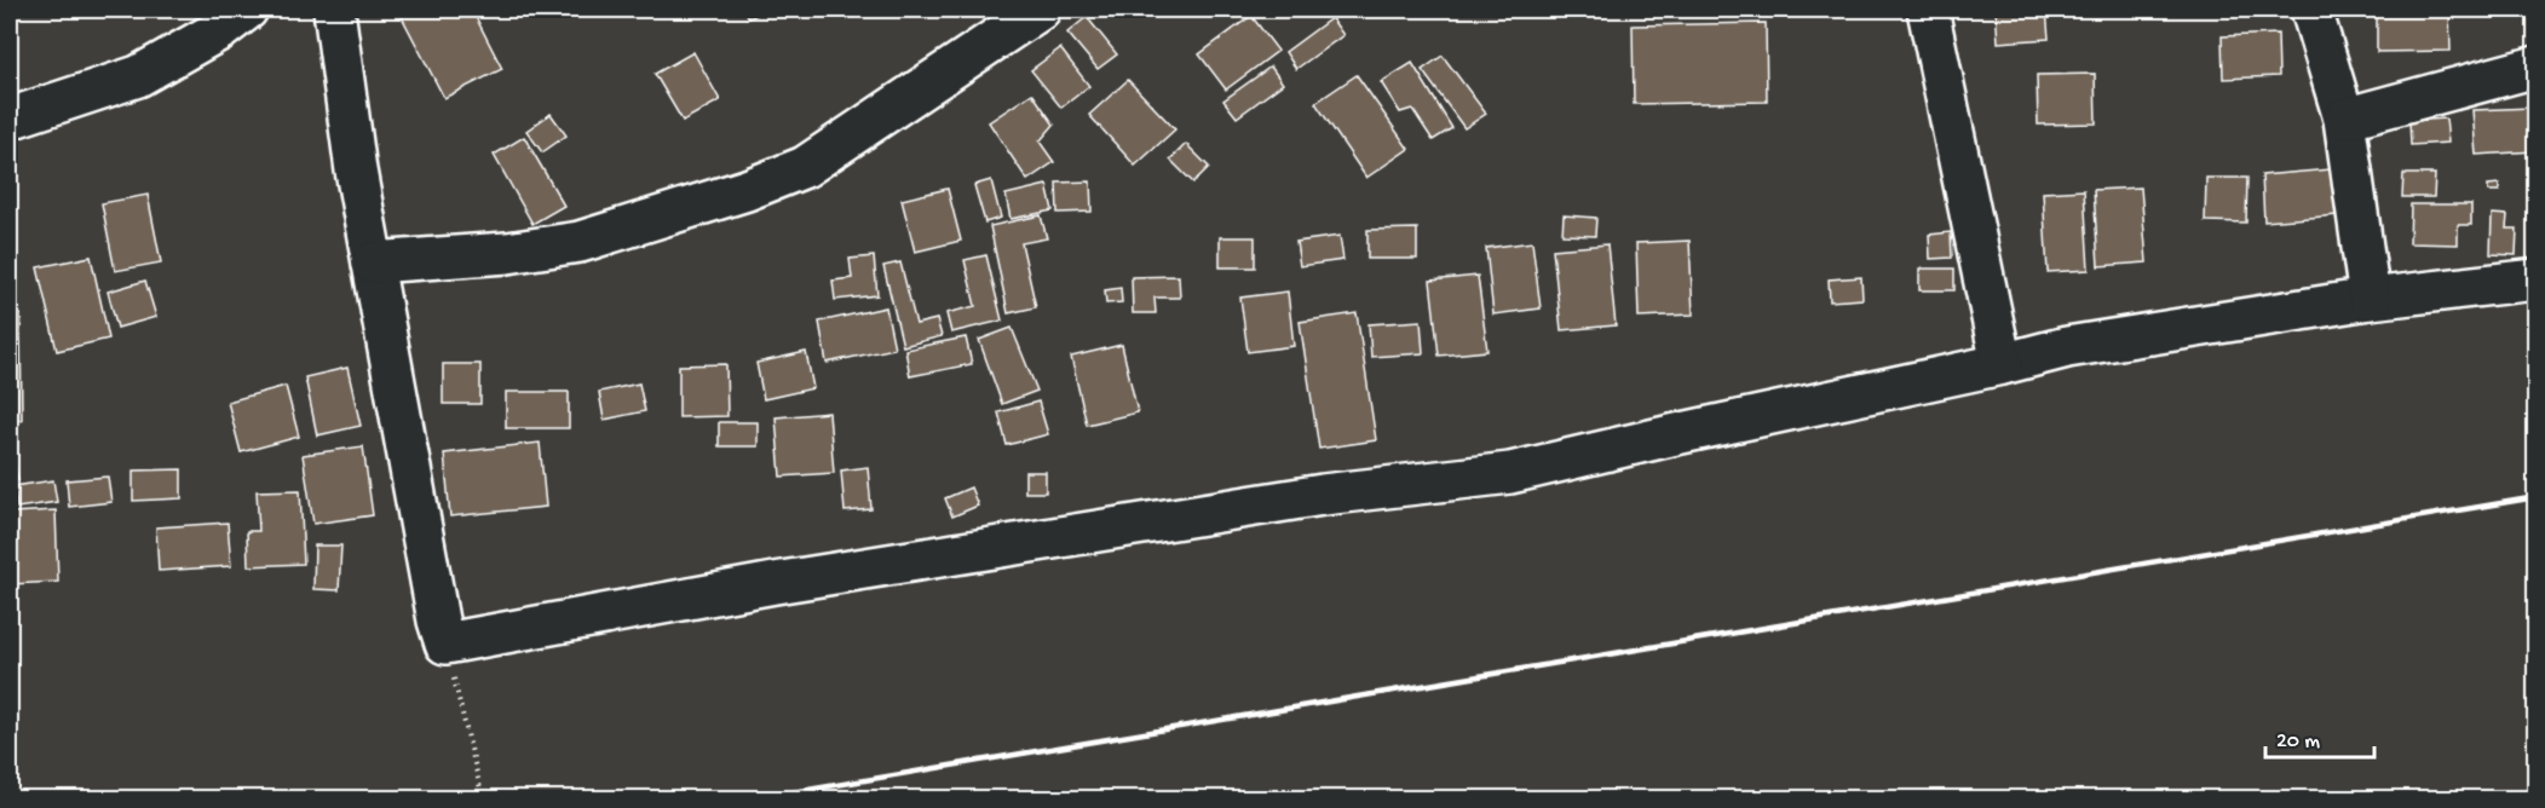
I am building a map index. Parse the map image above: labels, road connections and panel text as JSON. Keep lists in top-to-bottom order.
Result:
{
  "scale_bar": "20 m"
}
